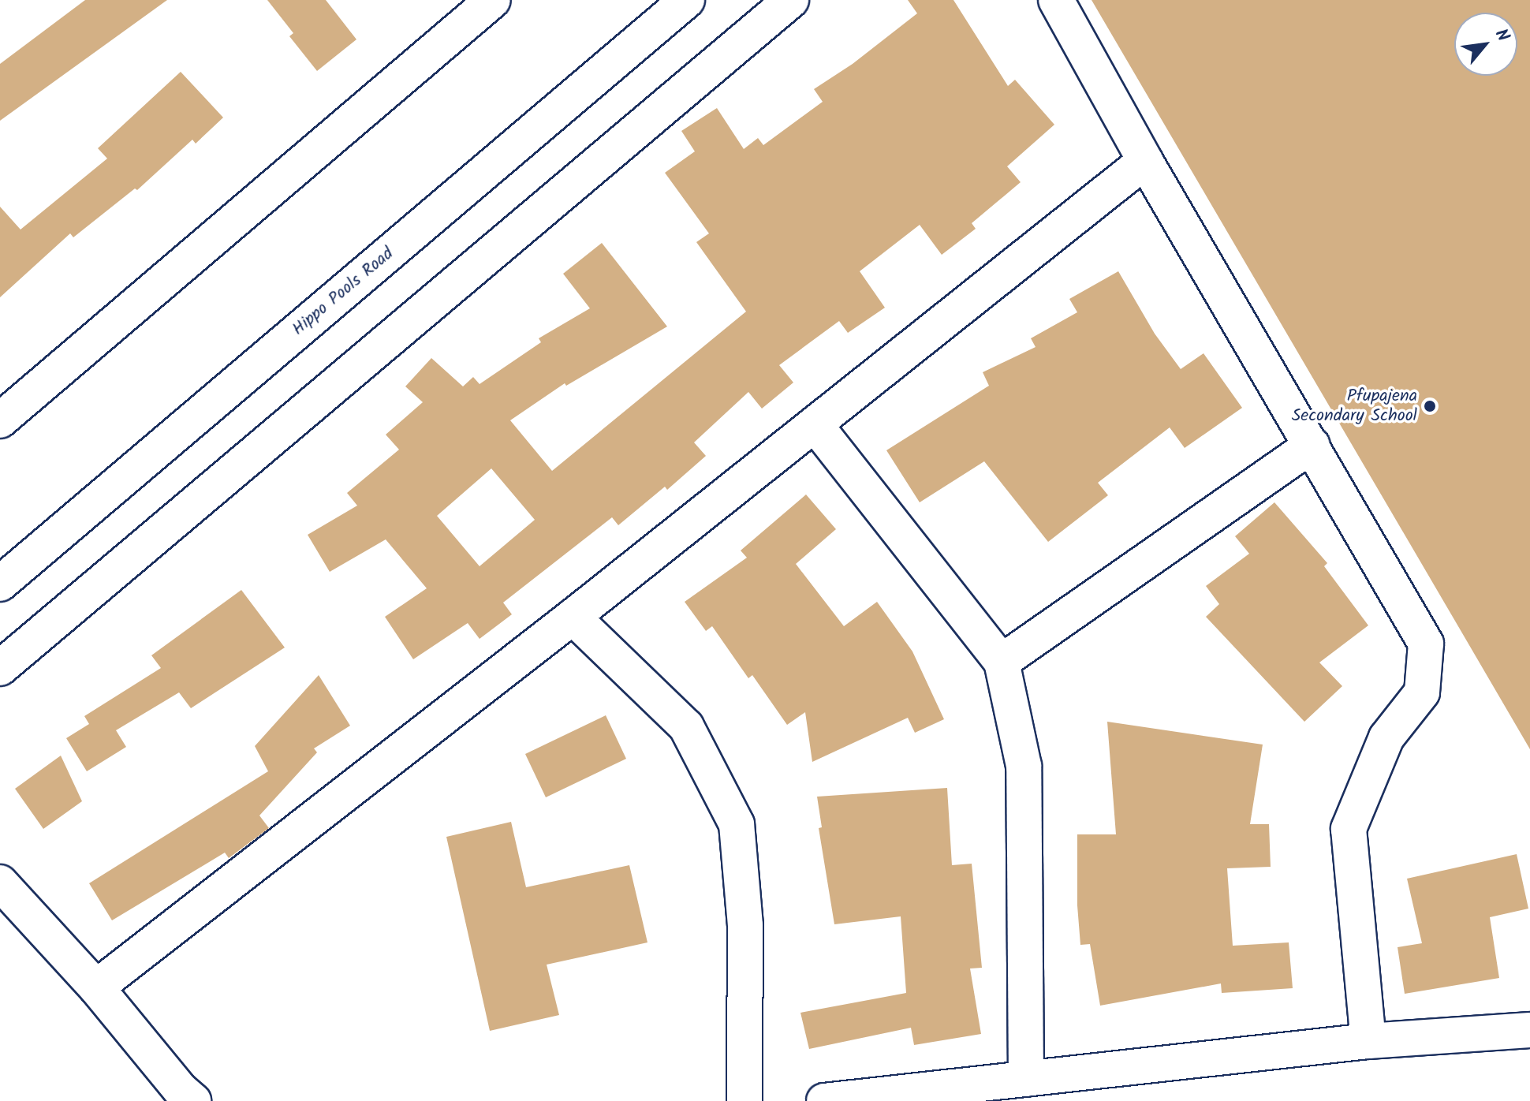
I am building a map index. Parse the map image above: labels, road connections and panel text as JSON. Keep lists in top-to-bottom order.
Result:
{
  "streets": {
    "street": ["Hippo Pools Road"]
  },
  "places": ["Pfupajena Secondary School"],
  "north": "top right"
}
